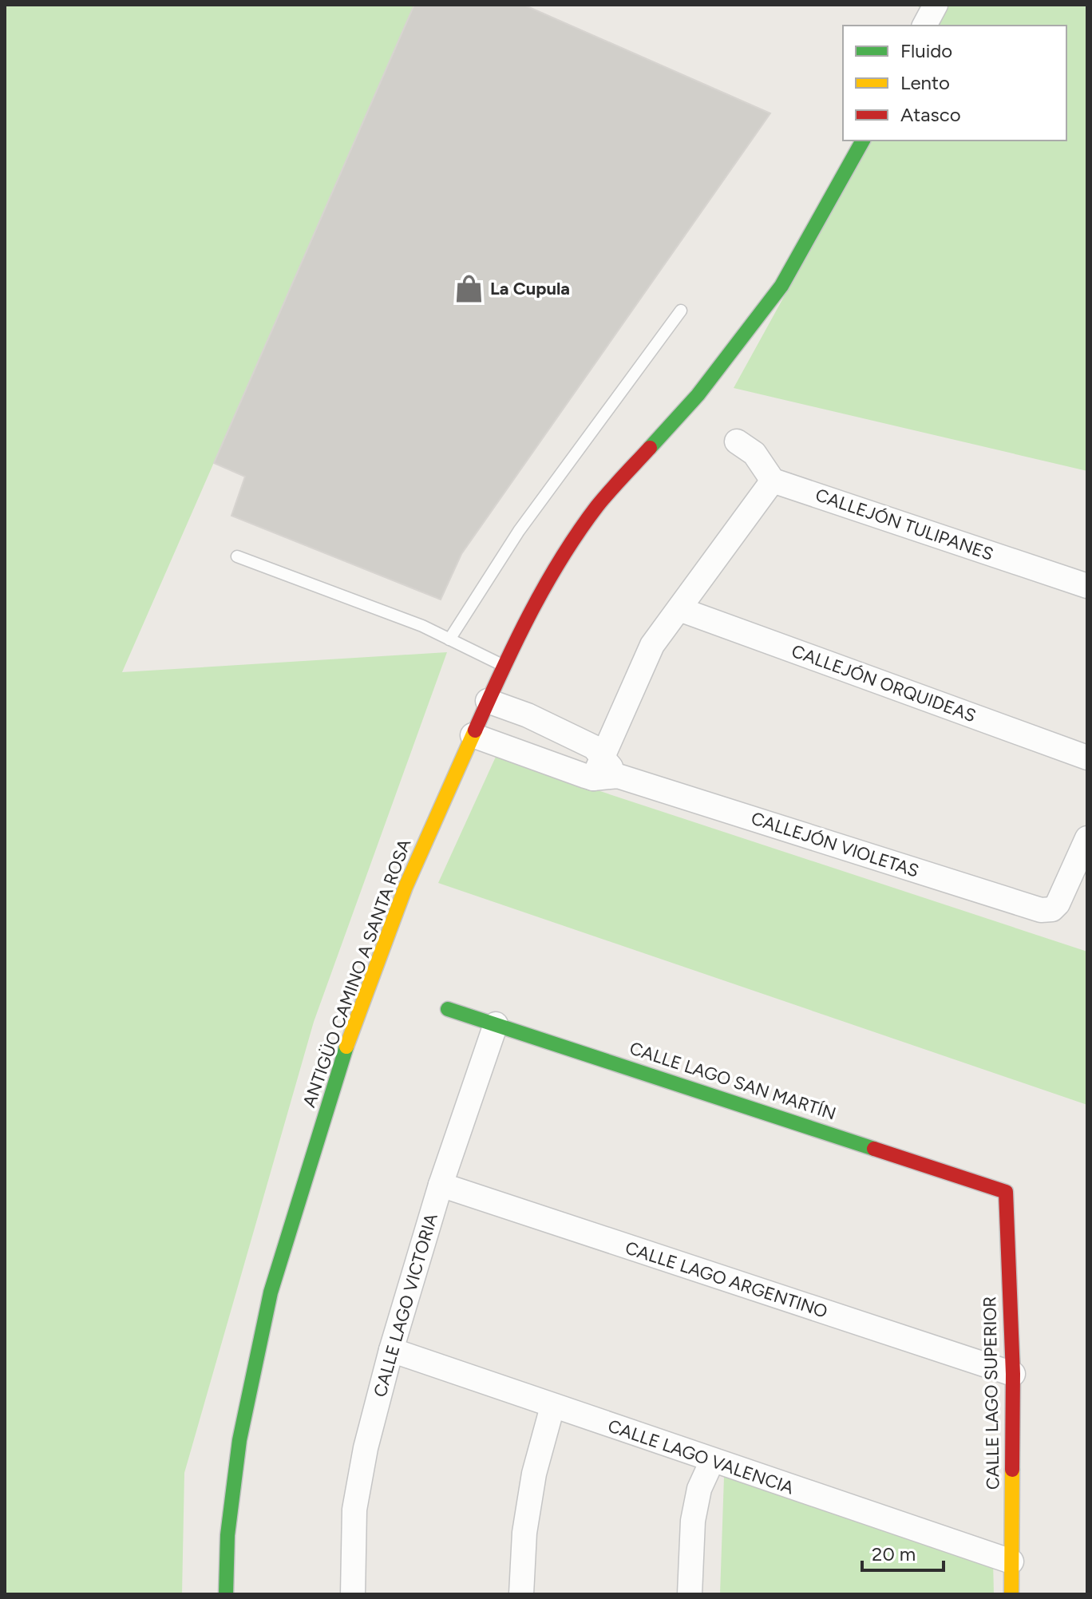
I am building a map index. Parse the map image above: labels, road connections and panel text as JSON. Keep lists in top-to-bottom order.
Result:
{
  "streets": {
    "street": [
      "CALLEJÓN TULIPANES",
      "CALLEJÓN ORQUIDEAS",
      "CALLEJÓN VIOLETAS",
      "ANTIGÜO CAMINO A SANTA ROSA",
      "CALLE LAGO SAN MARTÍN",
      "CALLE LAGO ARGENTINO",
      "CALLE LAGO VICTORIA",
      "CALLE LAGO SUPERIOR",
      "CALLE LAGO VALENCIA"
    ]
  },
  "crossings": [
    ["CALLEJÓN VIOLETAS", "ANTIGÜO CAMINO A SANTA ROSA"],
    ["CALLE LAGO SAN MARTÍN", "CALLE LAGO VICTORIA"],
    ["CALLE LAGO SAN MARTÍN", "CALLE LAGO SUPERIOR"],
    ["CALLE LAGO ARGENTINO", "CALLE LAGO VICTORIA"],
    ["CALLE LAGO ARGENTINO", "CALLE LAGO SUPERIOR"],
    ["CALLE LAGO VICTORIA", "CALLE LAGO VALENCIA"],
    ["CALLE LAGO SUPERIOR", "CALLE LAGO VALENCIA"]
  ],
  "places": {
    "shop": ["La Cupula"]
  },
  "legend": ["Fluido", "Lento", "Atasco"],
  "scale_bar": "20 m"
}
